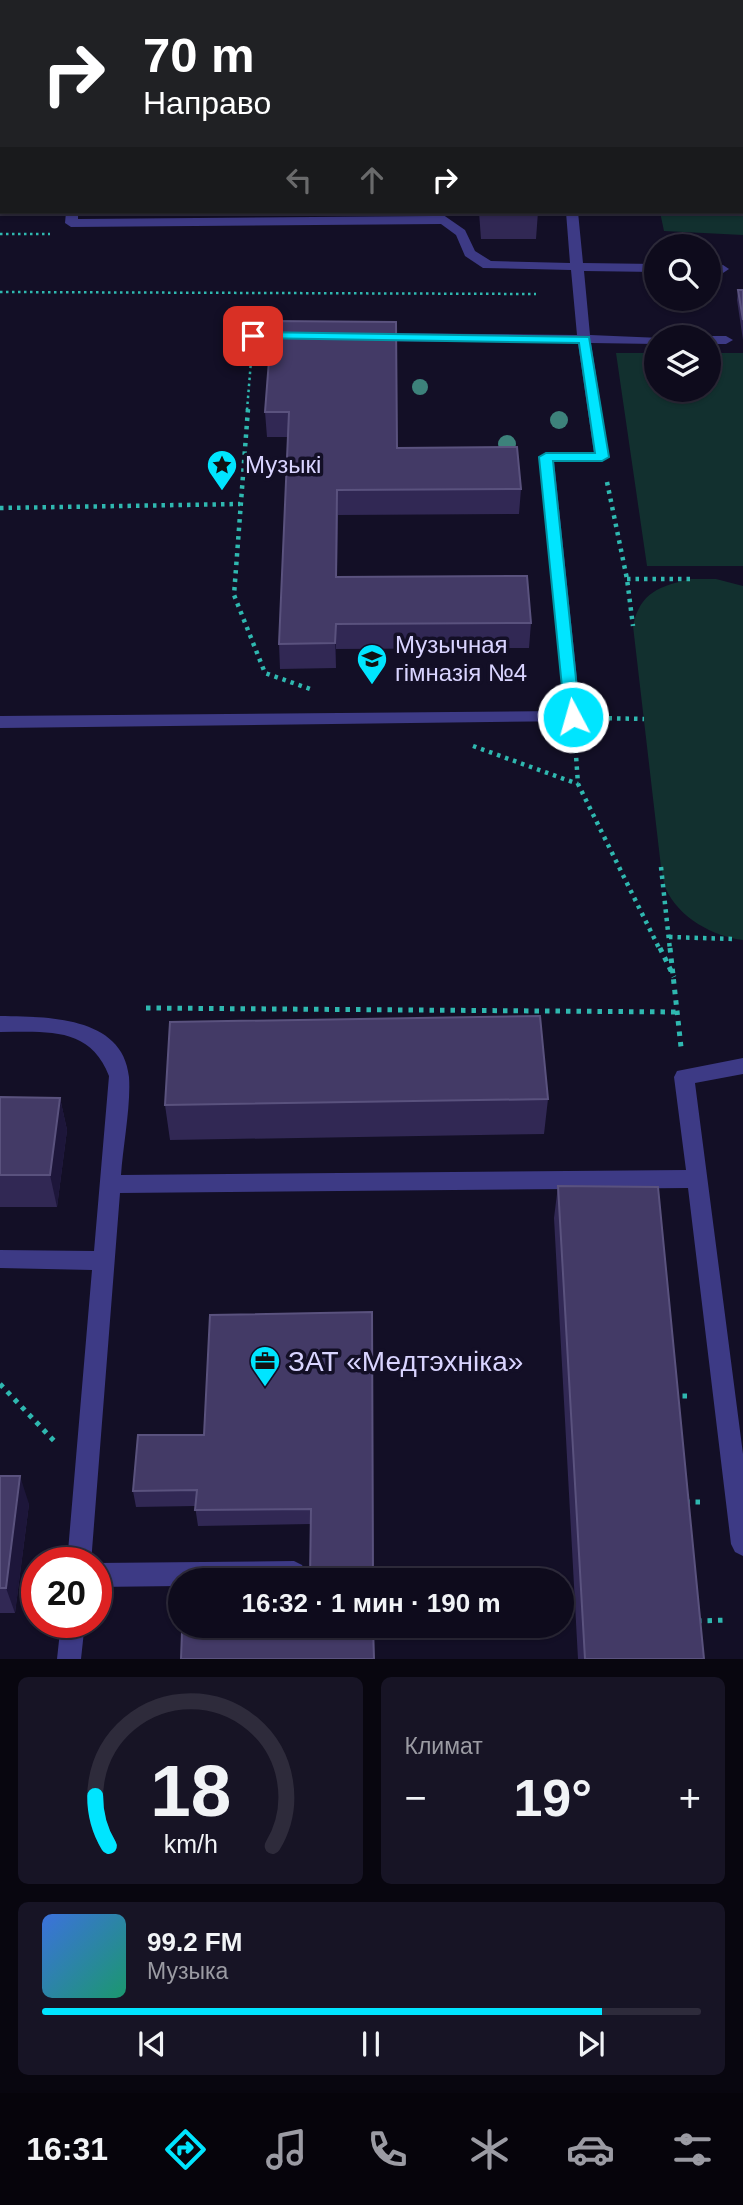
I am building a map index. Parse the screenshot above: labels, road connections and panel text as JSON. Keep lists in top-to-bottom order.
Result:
{
  "places": {
    "place": ["Музыкі"],
    "school or university": ["Музычная гімназія №4"],
    "office": ["ЗАТ «Медтэхніка»"]
  },
  "page": {
    "turn": ["70 m", "Направо"],
    "limit": "20",
    "trip": "16:32 · 1 мин · 190 m",
    "tile": "Климат",
    "heat": ["−", "19°", "+"],
    "song": ["99.2 FM", "Музыка"],
    "tabs": "16:31",
    "gauge": ["18", "km/h"]
  }
}
